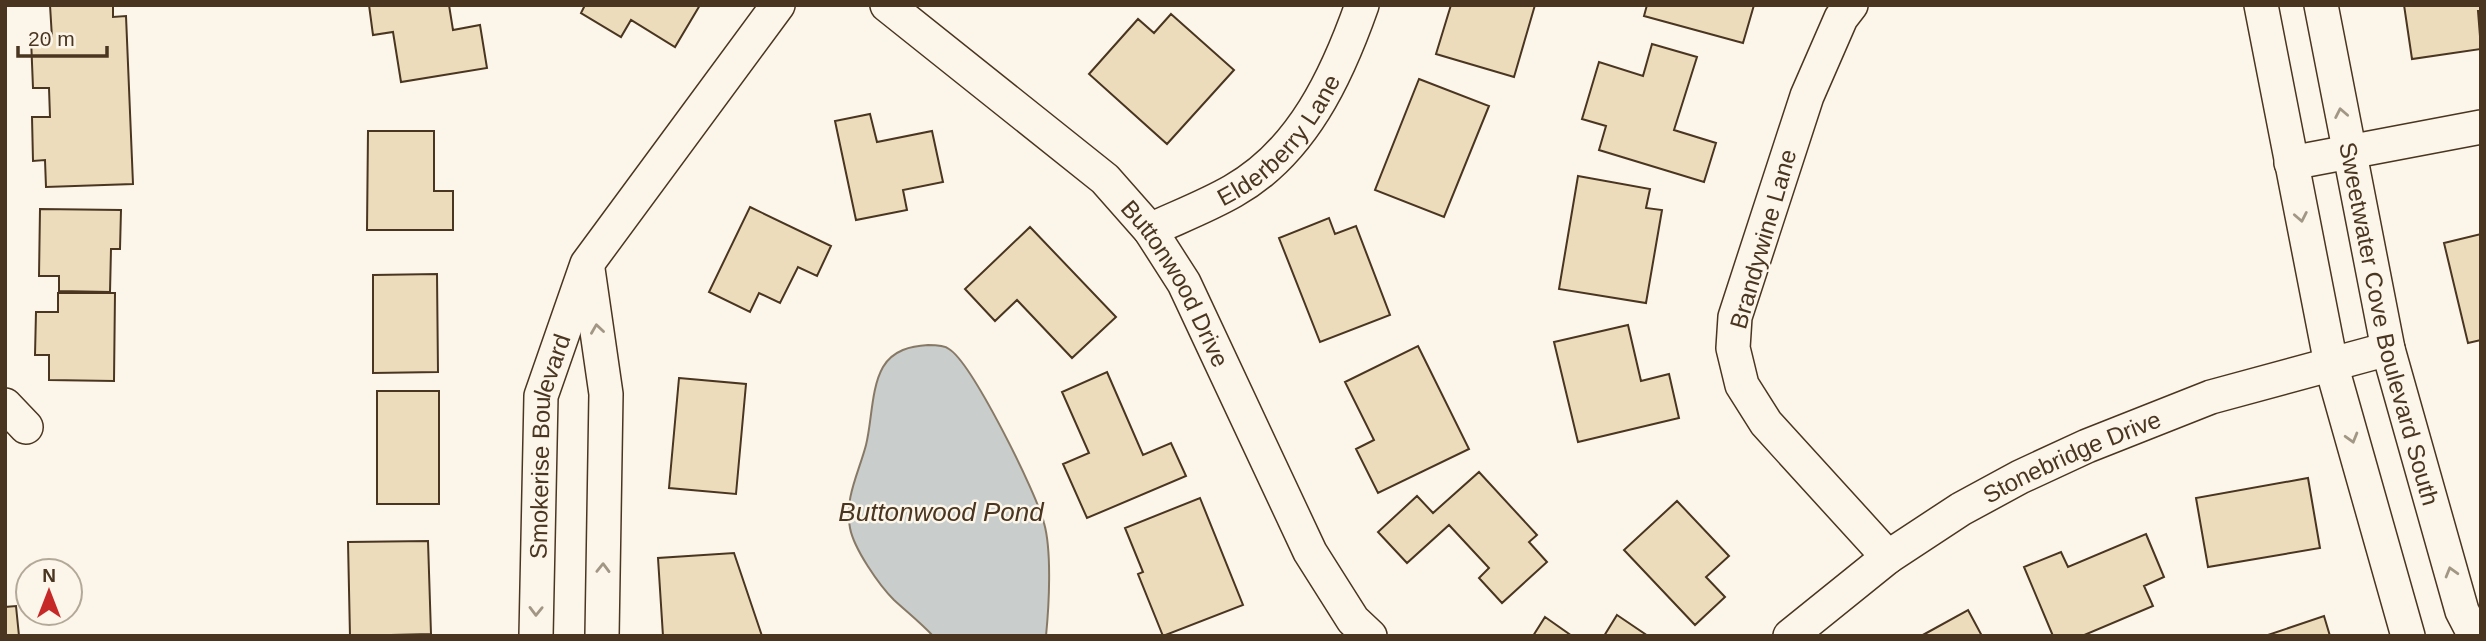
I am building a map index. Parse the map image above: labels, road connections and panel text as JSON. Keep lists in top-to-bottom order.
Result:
{
  "streets": {
    "street": [
      "Elderberry Lane",
      "Brandywine Lane",
      "Buttonwood Drive",
      "Sweetwater Cove Boulevard South",
      "Smokerise Boulevard",
      "Stonebridge Drive"
    ]
  },
  "crossings": [
    ["Elderberry Lane", "Buttonwood Drive"],
    ["Brandywine Lane", "Stonebridge Drive"],
    ["Sweetwater Cove Boulevard South", "Stonebridge Drive"]
  ],
  "water": ["Buttonwood Pond"],
  "scale_bar": "20 m",
  "north": "top"
}
